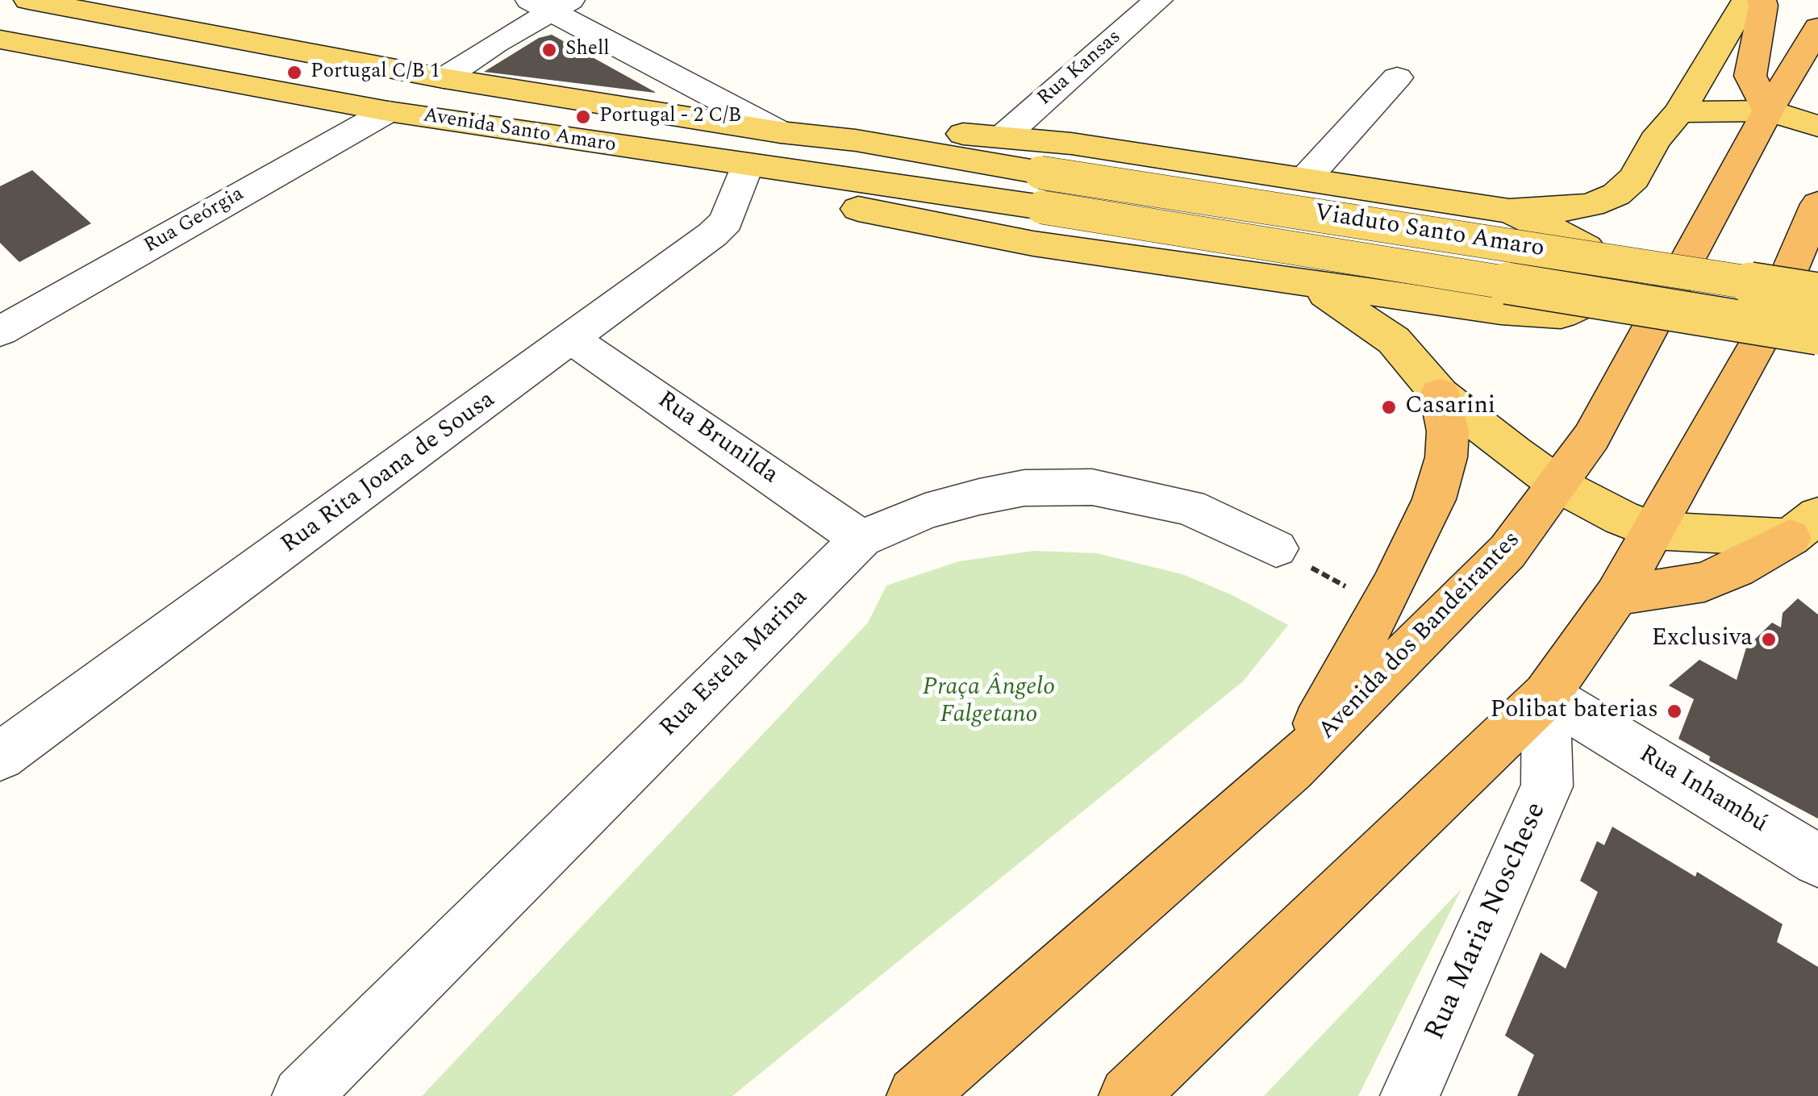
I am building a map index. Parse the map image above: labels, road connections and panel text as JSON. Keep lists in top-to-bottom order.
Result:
{
  "streets": {
    "highway": ["Avenida dos Bandeirantes"],
    "main road": ["Avenida Santo Amaro", "Viaduto Santo Amaro"],
    "street": [
      "Rua Kansas",
      "Rua Geórgia",
      "Rua Brunilda",
      "Rua Rita Joana de Sousa",
      "Rua Estela Marina",
      "Rua Inhambú",
      "Rua Maria Noschese"
    ]
  },
  "crossings": [
    ["Avenida Santo Amaro", "Rua Geórgia"],
    ["Avenida Santo Amaro", "Viaduto Santo Amaro"],
    ["Avenida Santo Amaro", "Rua Rita Joana de Sousa"],
    ["Rua Brunilda", "Rua Rita Joana de Sousa"],
    ["Rua Brunilda", "Rua Estela Marina"],
    ["Rua Inhambú", "Rua Maria Noschese"]
  ],
  "parks": ["Praça Ângelo Falgetano"],
  "places": [
    "Shell",
    "Portugal C/B 1",
    "Portugal - 2 C/B",
    "Casarini",
    "Exclusiva",
    "Polibat baterias"
  ]
}
